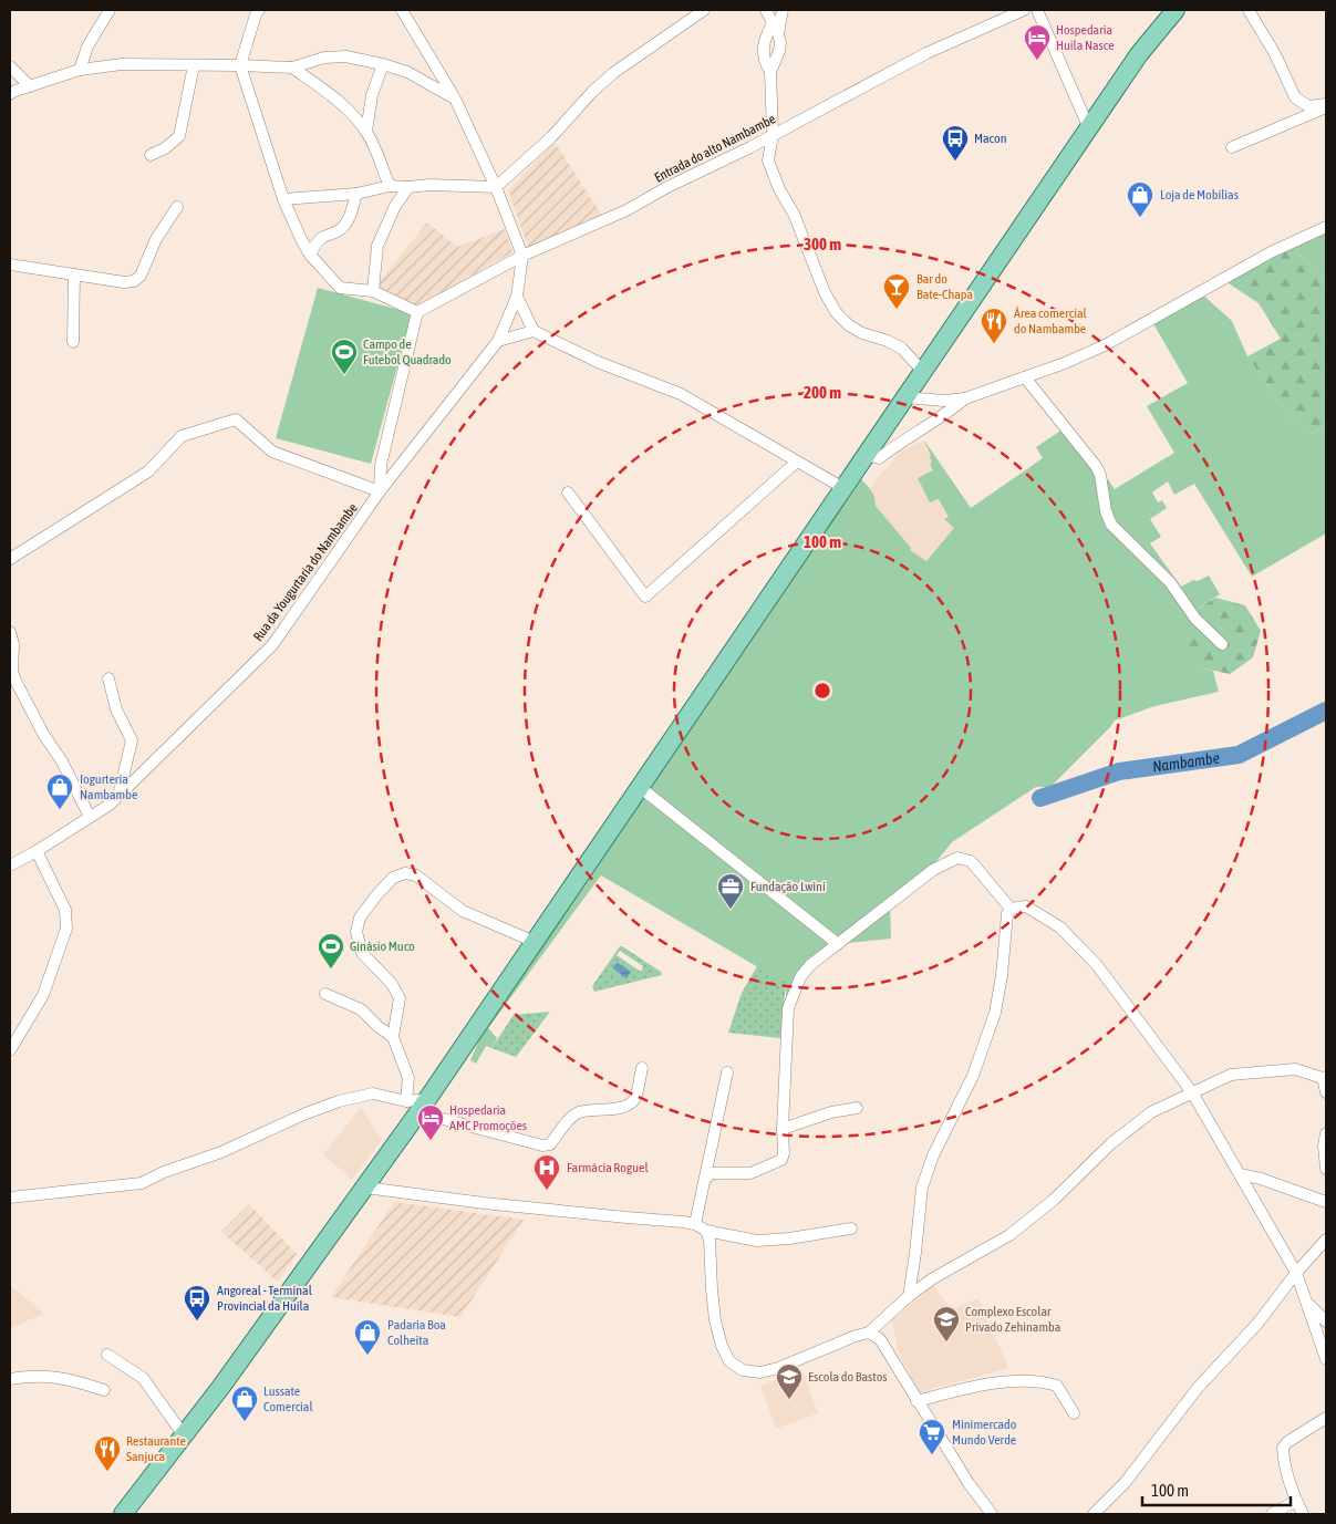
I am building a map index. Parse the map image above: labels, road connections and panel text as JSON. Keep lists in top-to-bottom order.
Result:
{
  "streets": {
    "street": ["Entrada do alto Nambambe", "Rua da Yougurtaria do Nambambe"]
  },
  "crossings": [
    ["Entrada do alto Nambambe", "Rua da Yougurtaria do Nambambe"]
  ],
  "water": ["Nambambe"],
  "places": {
    "hotel": ["Hospedaria Huila Nasce", "Hospedaria AMC Promoções"],
    "bus stop": ["Macon", "Angoreal - Terminal Provincial da Huíla"],
    "shop": [
      "Loja de Mobílias",
      "Iogurteria Nambambe",
      "Padaria Boa Colheita",
      "Lussate Comercial"
    ],
    "bar": ["Bar do Bate-Chapa"],
    "restaurant": ["Área comercial do Nambambe", "Restaurante Sanjuca"],
    "sports": ["Campo de Futebol Quadrado", "Ginásio Muco"],
    "office": ["Fundação Lwini"],
    "hospital": ["Farmácia Roguel"],
    "school or university": ["Complexo Escolar Privado Zehinamba", "Escola do Bastos"],
    "supermarket": ["Minimercado Mundo Verde"]
  },
  "scale_bar": "100 m",
  "rings": ["300 m", "200 m", "100 m"]
}
